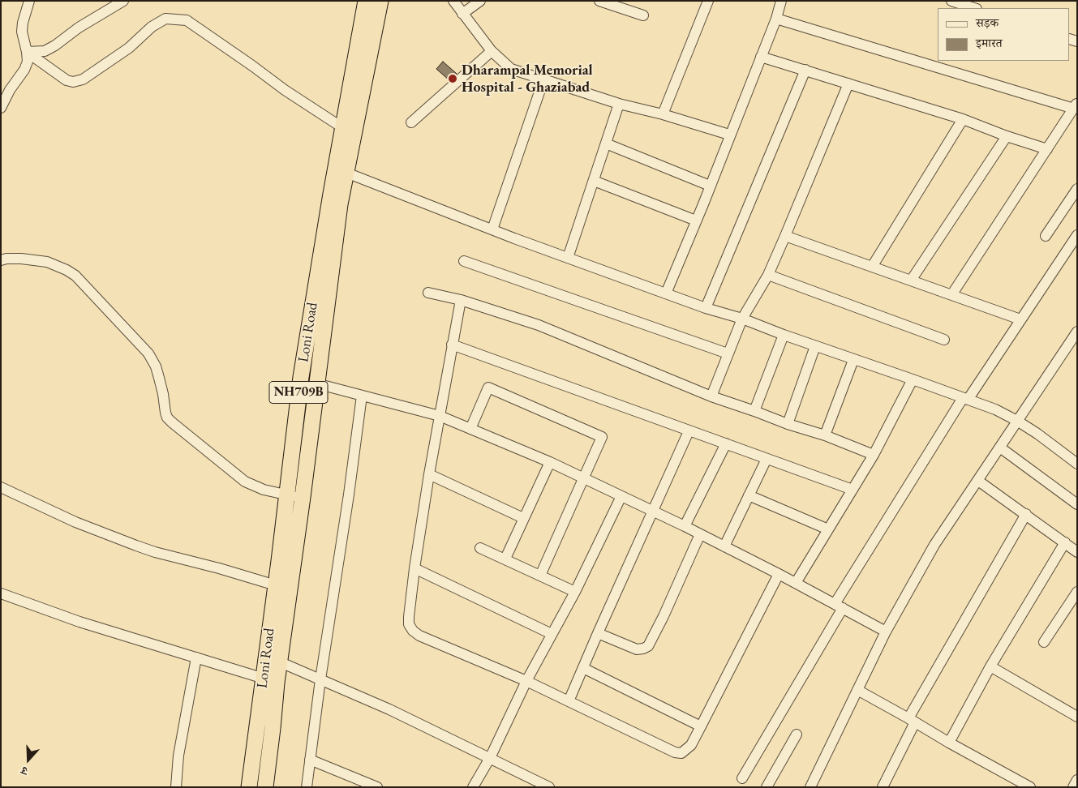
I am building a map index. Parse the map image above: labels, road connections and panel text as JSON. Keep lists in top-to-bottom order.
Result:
{
  "streets": {
    "highway": ["Loni Road", "NH709B"]
  },
  "places": ["Dharampal Memorial Hospital - Ghaziabad"],
  "legend": ["सड़क", "इमारत"],
  "north": "bottom"
}
